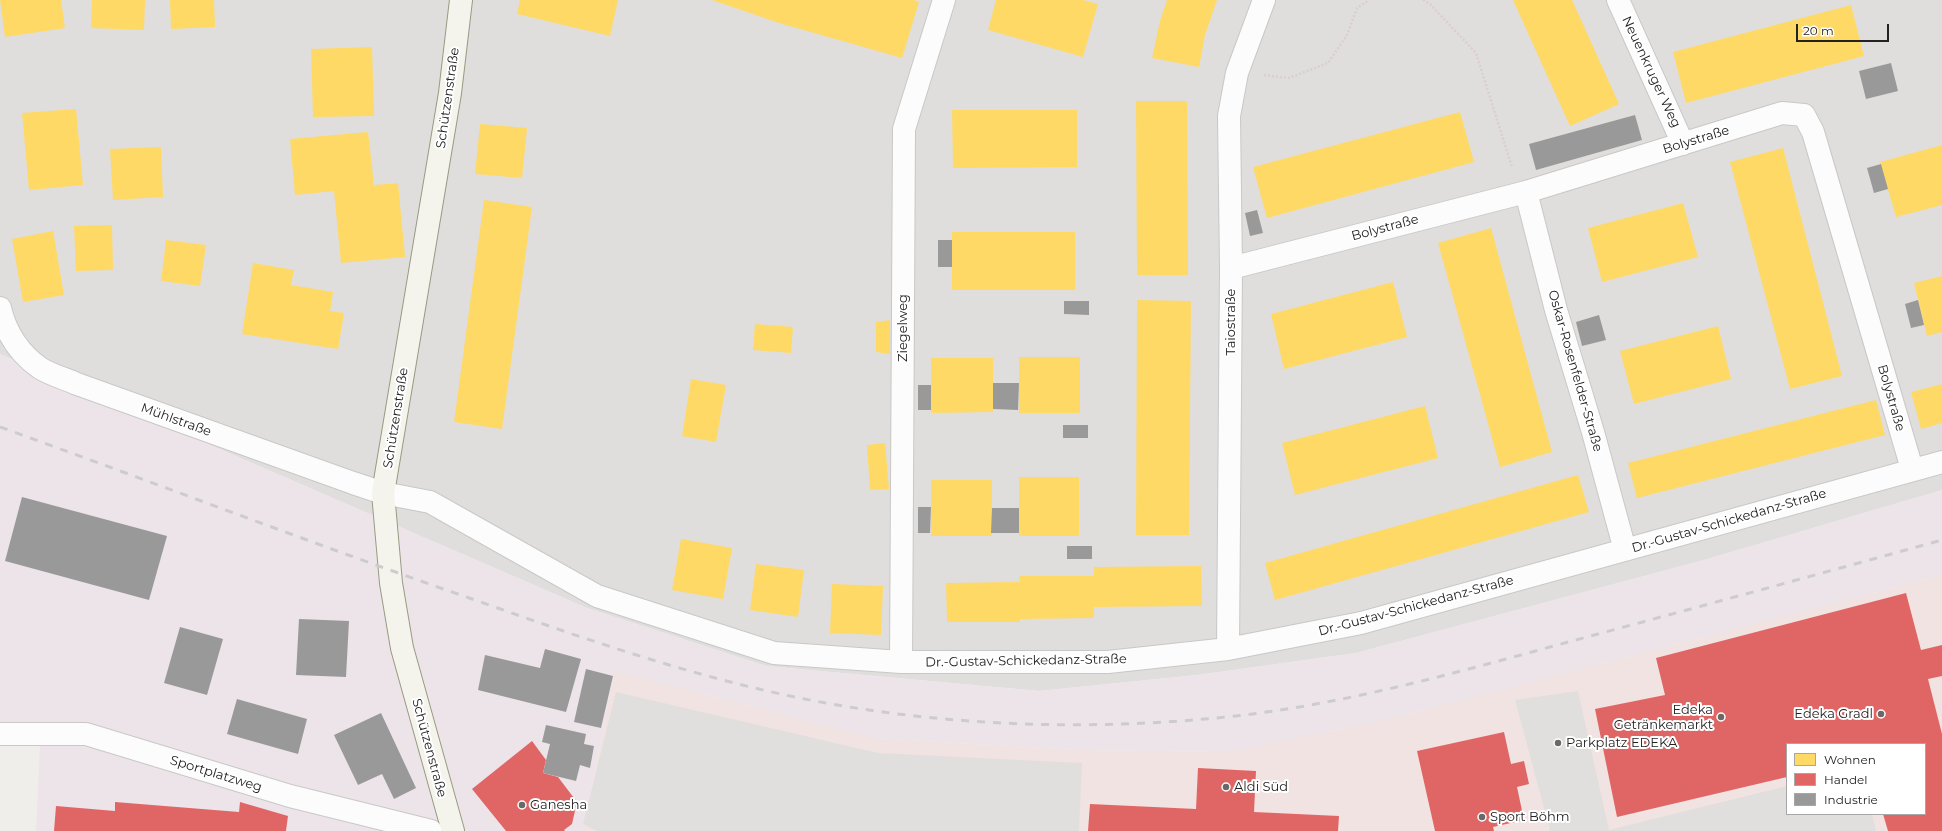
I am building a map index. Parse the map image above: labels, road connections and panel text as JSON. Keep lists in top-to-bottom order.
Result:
{
  "streets": {
    "street": [
      "Neuenkruger Weg",
      "Schützenstraße",
      "Bolystraße",
      "Taiostraße",
      "Ziegelweg",
      "Oskar-Rosenfelder-Straße",
      "Mühlstraße",
      "Dr.-Gustav-Schickedanz-Straße",
      "Sportplatzweg"
    ]
  },
  "crossings": [
    ["Neuenkruger Weg", "Bolystraße"],
    ["Schützenstraße", "Mühlstraße"],
    ["Schützenstraße", "Dr.-Gustav-Schickedanz-Straße"],
    ["Bolystraße", "Taiostraße"],
    ["Bolystraße", "Oskar-Rosenfelder-Straße"],
    ["Bolystraße", "Dr.-Gustav-Schickedanz-Straße"],
    ["Taiostraße", "Dr.-Gustav-Schickedanz-Straße"],
    ["Ziegelweg", "Dr.-Gustav-Schickedanz-Straße"],
    ["Oskar-Rosenfelder-Straße", "Dr.-Gustav-Schickedanz-Straße"],
    ["Mühlstraße", "Dr.-Gustav-Schickedanz-Straße"]
  ],
  "places": [
    "Edeka Gradl",
    "Edeka Getränkemarkt",
    "Parkplatz EDEKA",
    "Aldi Süd",
    "Ganesha",
    "Sport Böhm"
  ],
  "legend": ["Wohnen", "Handel", "Industrie"],
  "scale_bar": "20 m"
}
